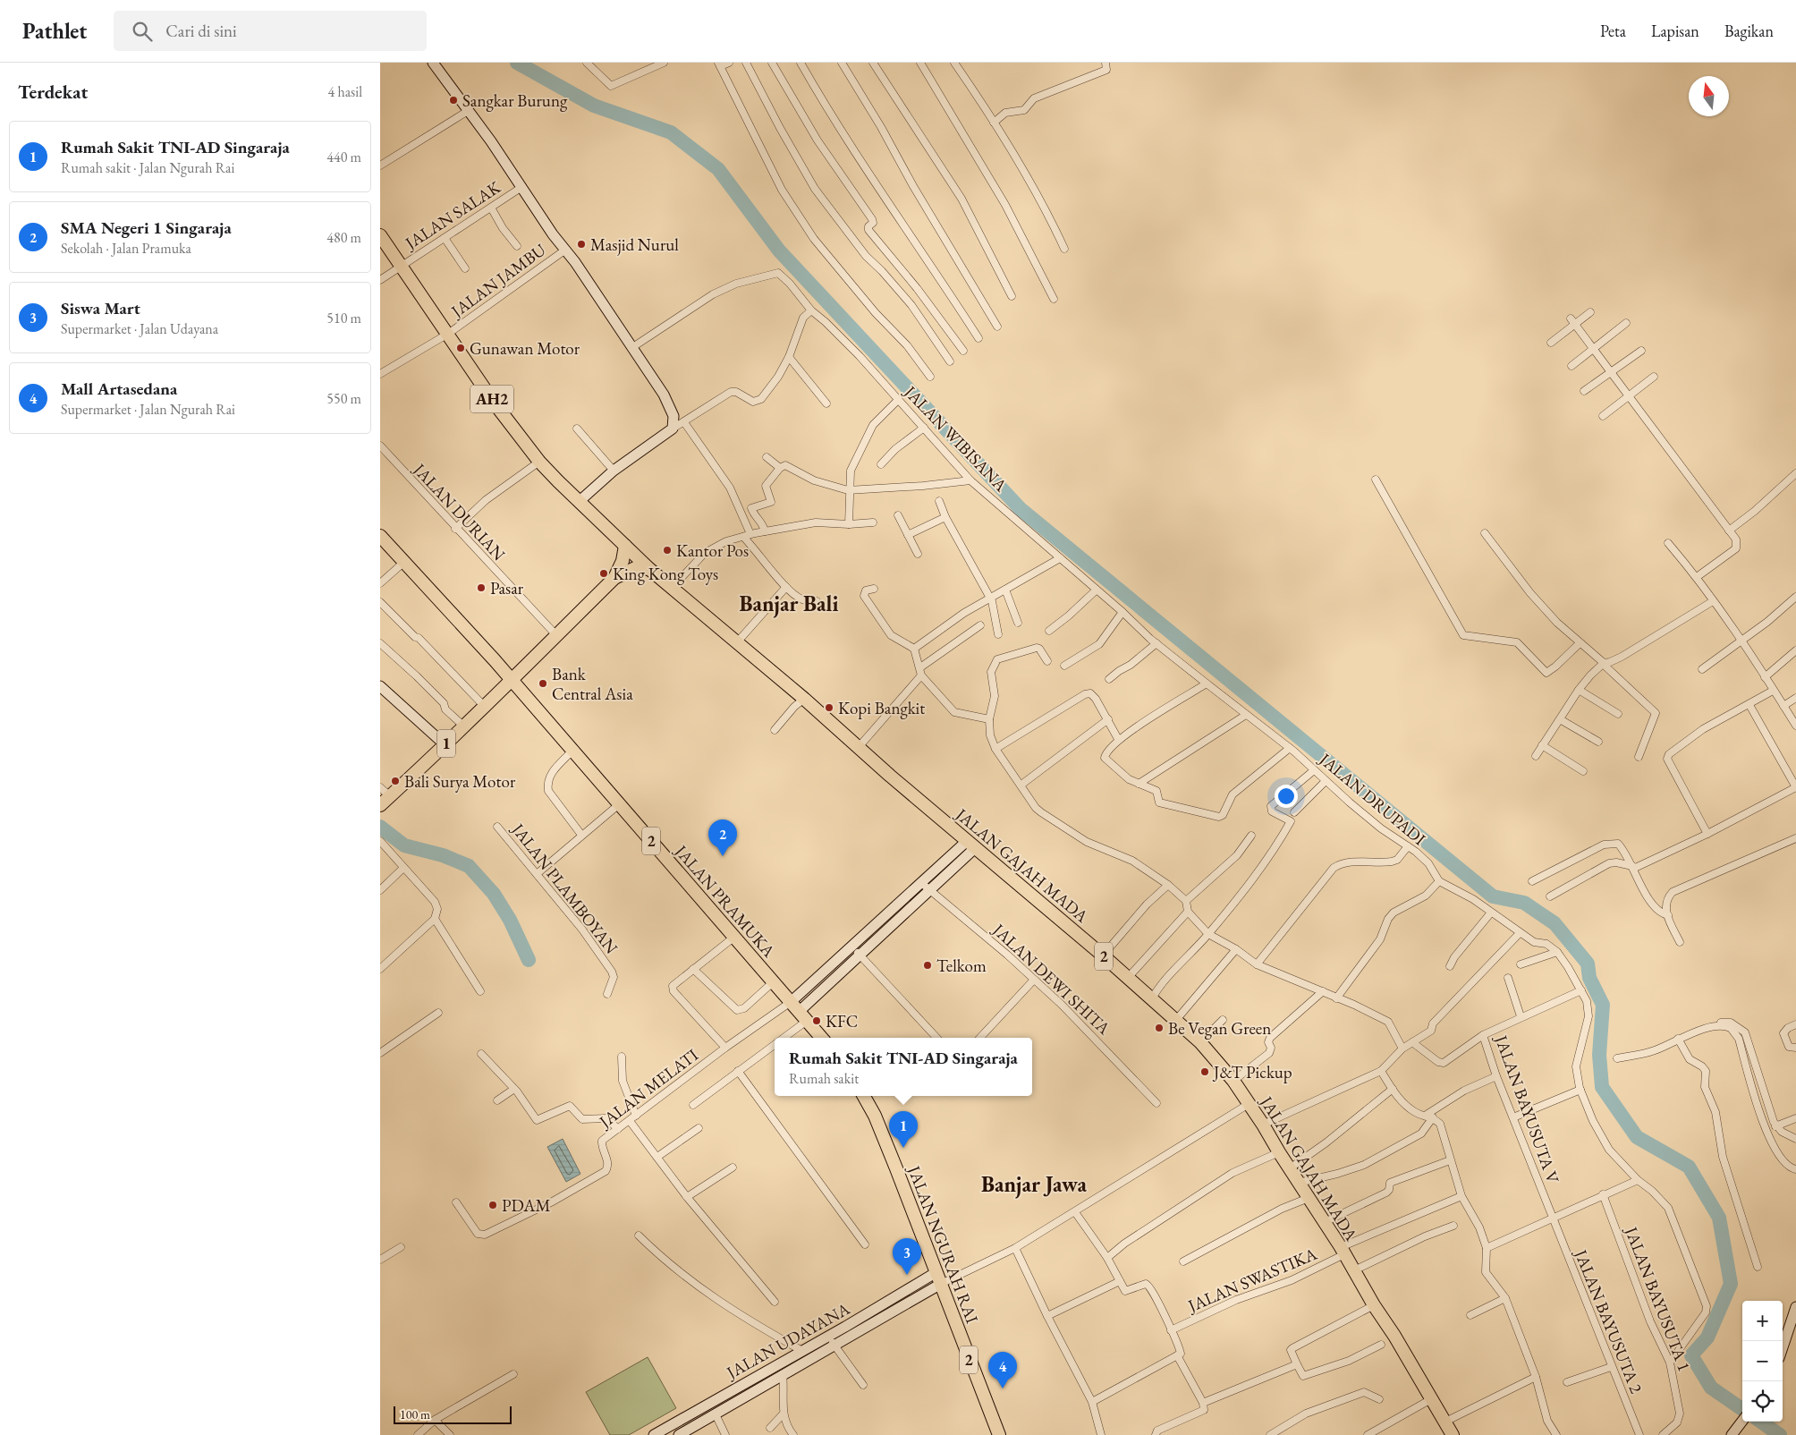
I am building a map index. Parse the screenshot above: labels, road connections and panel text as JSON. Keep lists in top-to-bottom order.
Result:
{
  "streets": {
    "highway": [
      "AH2",
      "1",
      "2",
      "JALAN GAJAH MADA",
      "JALAN PRAMUKA",
      "JALAN NGURAH RAI"
    ],
    "street": [
      "JALAN SALAK",
      "JALAN JAMBU",
      "JALAN WIBISANA",
      "JALAN DURIAN",
      "JALAN DRUPADI",
      "JALAN PLAMBOYAN",
      "JALAN DEWI SHITA",
      "JALAN MELATI",
      "JALAN BAYUSUTA V",
      "JALAN SWASTIKA",
      "JALAN BAYUSUTA 1",
      "JALAN BAYUSUTA 2",
      "JALAN UDAYANA"
    ]
  },
  "crossings": [
    ["JALAN SALAK", "AH2"],
    ["JALAN JAMBU", "AH2"],
    ["AH2", "1"],
    ["AH2", "2"],
    ["JALAN WIBISANA", "JALAN DRUPADI"],
    ["JALAN DURIAN", "1"],
    ["1", "2"],
    ["1", "JALAN PRAMUKA"],
    ["2", "JALAN GAJAH MADA"],
    ["2", "JALAN PRAMUKA"],
    ["2", "JALAN MELATI"],
    ["JALAN GAJAH MADA", "JALAN SWASTIKA"],
    ["JALAN PRAMUKA", "JALAN MELATI"],
    ["JALAN BAYUSUTA V", "JALAN BAYUSUTA 2"],
    ["JALAN NGURAH RAI", "JALAN UDAYANA"]
  ],
  "districts": ["Banjar Bali", "Banjar Jawa"],
  "places": [
    "Sangkar Burung",
    "Masjid Nurul",
    "Gunawan Motor",
    "Kantor Pos",
    "King Kong Toys",
    "Pasar",
    "Bank Central Asia",
    "Kopi Bangkit",
    "Bali Surya Motor",
    "Telkom",
    "KFC",
    "Be Vegan Green",
    "J&T Pickup",
    "PDAM"
  ],
  "scale_bar": "100 m",
  "north": "top",
  "page": {
    "header": "Pathlet",
    "search": "Cari di sini",
    "nav": ["Peta", "Lapisan", "Bagikan"],
    "heading": ["Terdekat", "4 hasil"],
    "list": [
      {
        "mark": "1",
        "name": "Rumah Sakit TNI-AD Singaraja",
        "note": "Rumah sakit · Jalan Ngurah Rai",
        "value": "440 m"
      },
      {
        "mark": "2",
        "name": "SMA Negeri 1 Singaraja",
        "note": "Sekolah · Jalan Pramuka",
        "value": "480 m"
      },
      {
        "mark": "3",
        "name": "Siswa Mart",
        "note": "Supermarket · Jalan Udayana",
        "value": "510 m"
      },
      {
        "mark": "4",
        "name": "Mall Artasedana",
        "note": "Supermarket · Jalan Ngurah Rai",
        "value": "550 m"
      }
    ],
    "pins": [
      "2",
      "1",
      "3",
      "4"
    ],
    "popup": ["Rumah Sakit TNI-AD Singaraja", "Rumah sakit"],
    "map_buttons": ["+", "−"],
    "scale": "100 m"
  }
}
